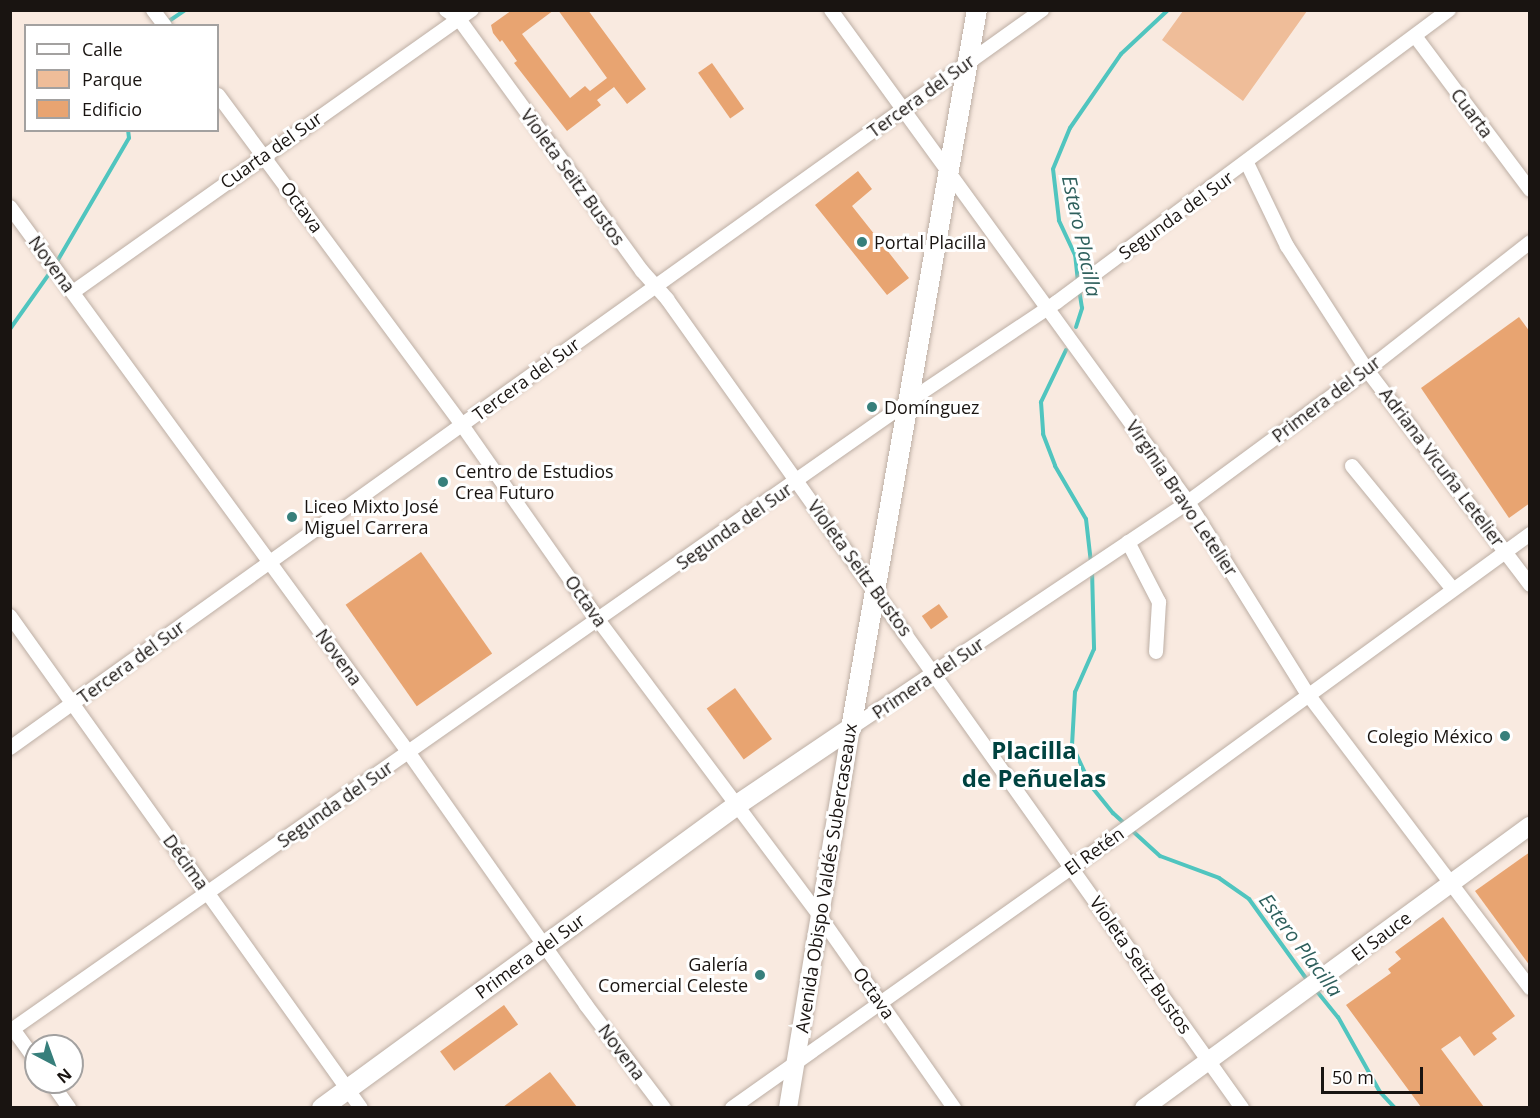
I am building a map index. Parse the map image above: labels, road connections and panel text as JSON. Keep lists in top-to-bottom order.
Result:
{
  "streets": {
    "main road": ["Primera del Sur", "Avenida Obispo Valdés Subercaseaux"],
    "street": [
      "Tercera del Sur",
      "Cuarta",
      "Cuarta del Sur",
      "Violeta Seitz Bustos",
      "Octava",
      "Segunda del Sur",
      "Novena",
      "Adriana Vicuña Letelier",
      "Virginia Bravo Letelier",
      "El Retén",
      "Décima",
      "El Sauce"
    ]
  },
  "crossings": [
    ["Tercera del Sur", "Violeta Seitz Bustos"],
    ["Tercera del Sur", "Octava"],
    ["Tercera del Sur", "Novena"],
    ["Tercera del Sur", "Virginia Bravo Letelier"],
    ["Tercera del Sur", "Décima"],
    ["Tercera del Sur", "Avenida Obispo Valdés Subercaseaux"],
    ["Cuarta", "Segunda del Sur"],
    ["Cuarta del Sur", "Violeta Seitz Bustos"],
    ["Cuarta del Sur", "Octava"],
    ["Cuarta del Sur", "Novena"],
    ["Violeta Seitz Bustos", "Segunda del Sur"],
    ["Violeta Seitz Bustos", "Primera del Sur"],
    ["Violeta Seitz Bustos", "El Retén"],
    ["Violeta Seitz Bustos", "Avenida Obispo Valdés Subercaseaux"],
    ["Violeta Seitz Bustos", "El Sauce"],
    ["Octava", "Segunda del Sur"],
    ["Octava", "Primera del Sur"],
    ["Octava", "El Retén"],
    ["Octava", "Avenida Obispo Valdés Subercaseaux"],
    ["Segunda del Sur", "Novena"],
    ["Segunda del Sur", "Adriana Vicuña Letelier"],
    ["Segunda del Sur", "Virginia Bravo Letelier"],
    ["Segunda del Sur", "Décima"],
    ["Segunda del Sur", "Avenida Obispo Valdés Subercaseaux"],
    ["Novena", "Primera del Sur"],
    ["Primera del Sur", "Adriana Vicuña Letelier"],
    ["Primera del Sur", "Virginia Bravo Letelier"],
    ["Primera del Sur", "Décima"],
    ["Primera del Sur", "Avenida Obispo Valdés Subercaseaux"],
    ["Adriana Vicuña Letelier", "El Retén"],
    ["Virginia Bravo Letelier", "El Retén"],
    ["Virginia Bravo Letelier", "Avenida Obispo Valdés Subercaseaux"],
    ["Virginia Bravo Letelier", "El Sauce"],
    ["El Retén", "Avenida Obispo Valdés Subercaseaux"]
  ],
  "districts": ["Placilla de Peñuelas"],
  "water": ["Estero Placilla"],
  "places": [
    "Portal Placilla",
    "Domínguez",
    "Centro de Estudios Crea Futuro",
    "Liceo Mixto José Miguel Carrera",
    "Colegio México",
    "Galería Comercial Celeste"
  ],
  "legend": ["Calle", "Parque", "Edificio"],
  "scale_bar": "50 m",
  "north": "bottom right"
}
